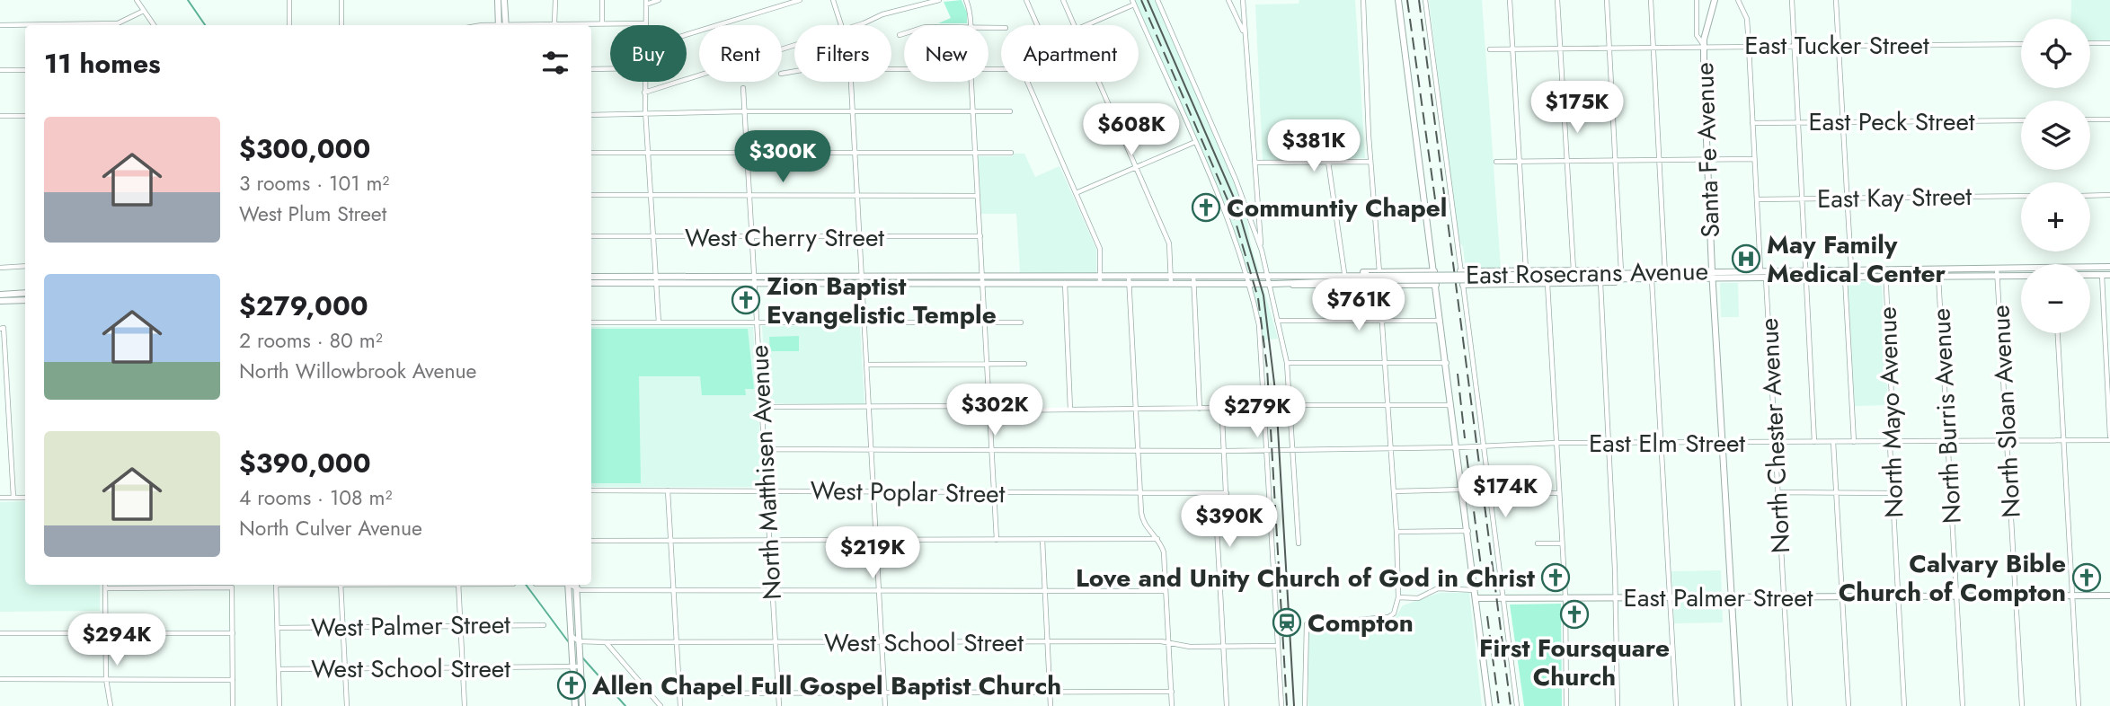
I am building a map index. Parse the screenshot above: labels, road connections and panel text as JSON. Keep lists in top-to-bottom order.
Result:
{
  "streets": {
    "main road": ["Santa Fe Avenue", "East Rosecrans Avenue", "East Palmer Street"],
    "street": [
      "East Tucker Street",
      "East Peck Street",
      "East Kay Street",
      "West Cherry Street",
      "North Sloan Avenue",
      "North Mayo Avenue",
      "North Burris Avenue",
      "North Chester Avenue",
      "East Elm Street",
      "North Matthisen Avenue",
      "West Poplar Street",
      "West Palmer Street",
      "West School Street"
    ]
  },
  "crossings": [
    ["East Tucker Street", "Santa Fe Avenue"],
    ["Santa Fe Avenue", "East Rosecrans Avenue"],
    ["Santa Fe Avenue", "East Elm Street"],
    ["Santa Fe Avenue", "East Palmer Street"],
    ["West Cherry Street", "North Matthisen Avenue"],
    ["East Rosecrans Avenue", "North Sloan Avenue"],
    ["East Rosecrans Avenue", "North Mayo Avenue"],
    ["East Rosecrans Avenue", "North Burris Avenue"],
    ["East Rosecrans Avenue", "North Chester Avenue"],
    ["North Sloan Avenue", "East Elm Street"],
    ["North Sloan Avenue", "East Palmer Street"],
    ["North Mayo Avenue", "East Elm Street"],
    ["North Mayo Avenue", "East Palmer Street"],
    ["North Burris Avenue", "East Elm Street"],
    ["North Burris Avenue", "East Palmer Street"],
    ["North Chester Avenue", "East Elm Street"],
    ["North Chester Avenue", "East Palmer Street"],
    ["East Elm Street", "North Matthisen Avenue"],
    ["North Matthisen Avenue", "West Poplar Street"],
    ["North Matthisen Avenue", "West School Street"]
  ],
  "places": {
    "church": [
      "Communtiy Chapel",
      "Zion Baptist Evangelistic Temple",
      "Love and Unity Church of God in Christ",
      "Calvary Bible Church of Compton",
      "First Foursquare Church",
      "Allen Chapel Full Gospel Baptist Church"
    ],
    "hospital": ["May Family Medical Center"],
    "station": ["Compton"]
  },
  "page": {
    "map_buttons": ["+", "−"],
    "chip": [
      "Buy",
      "Rent",
      "Filters",
      "New",
      "Apartment"
    ],
    "heading": "11 homes",
    "price": [
      "$175K",
      "$608K",
      "$381K",
      "$300K",
      "$761K",
      "$302K",
      "$279K",
      "$174K",
      "$390K",
      "$219K",
      "$294K"
    ],
    "list": [
      {
        "name": "$300,000",
        "note": "3 rooms · 101 m² · West Plum Street"
      },
      {
        "name": "$279,000",
        "note": "2 rooms · 80 m² · North Willowbrook Avenue"
      },
      {
        "name": "$390,000",
        "note": "4 rooms · 108 m² · North Culver Avenue"
      }
    ]
  }
}
